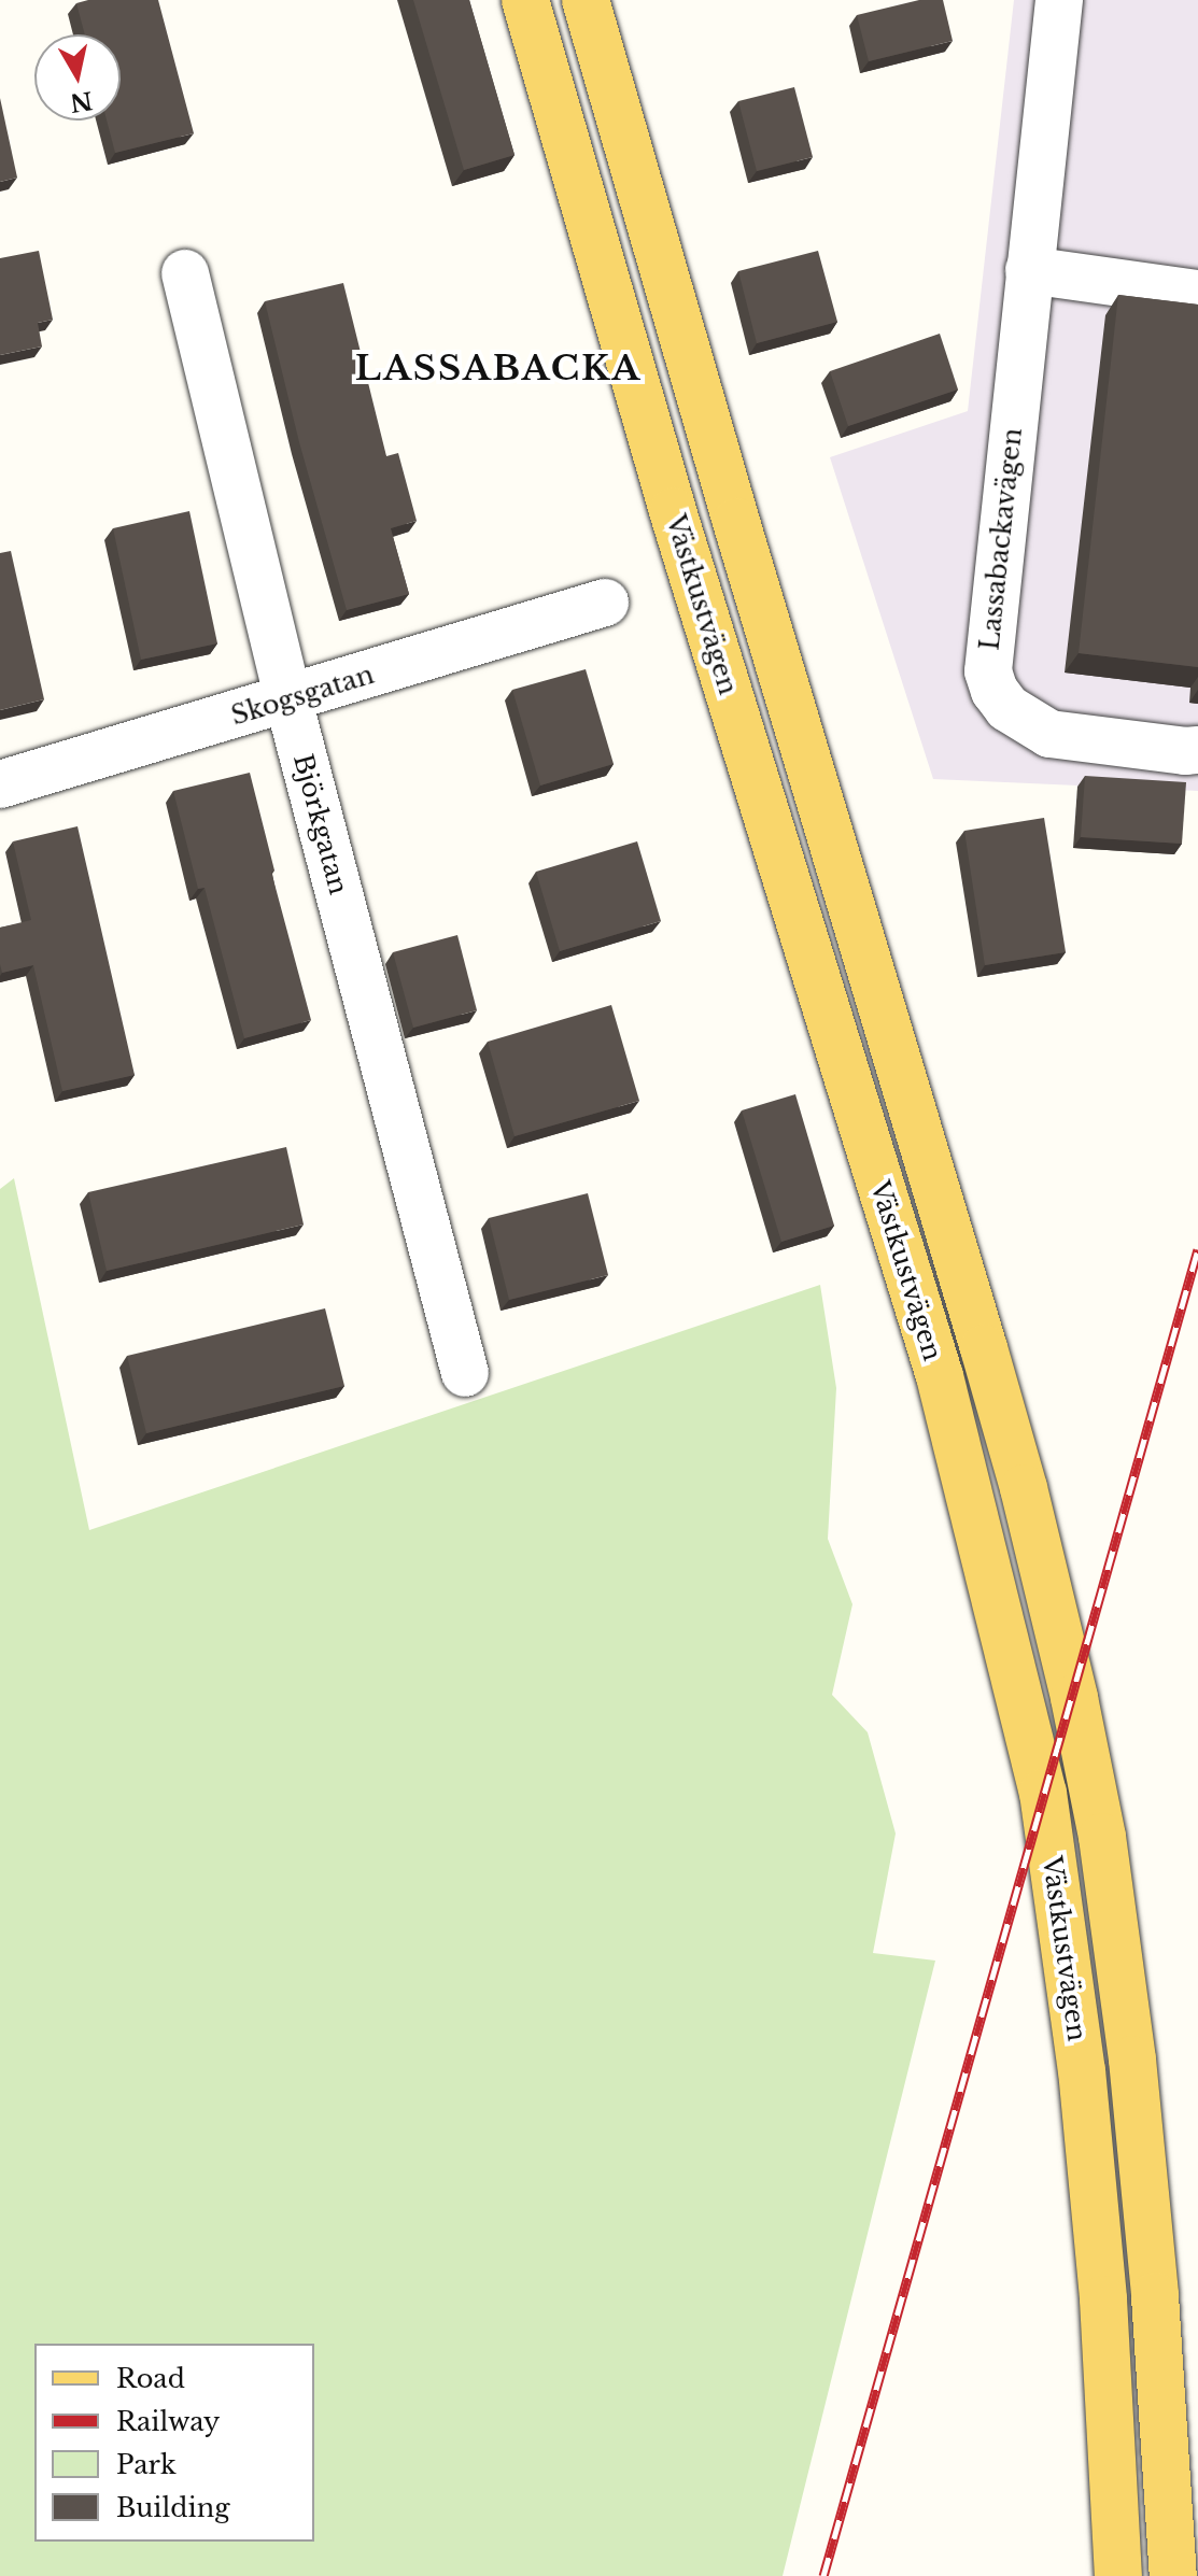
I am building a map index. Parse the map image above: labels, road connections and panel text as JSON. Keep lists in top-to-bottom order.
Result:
{
  "streets": {
    "main road": ["Västkustvägen"],
    "street": ["Lassabackavägen", "Skogsgatan", "Björkgatan"]
  },
  "crossings": [
    ["Skogsgatan", "Björkgatan"]
  ],
  "districts": ["LASSABACKA"],
  "legend": [
    "Road",
    "Railway",
    "Park",
    "Building"
  ],
  "north": "bottom"
}
